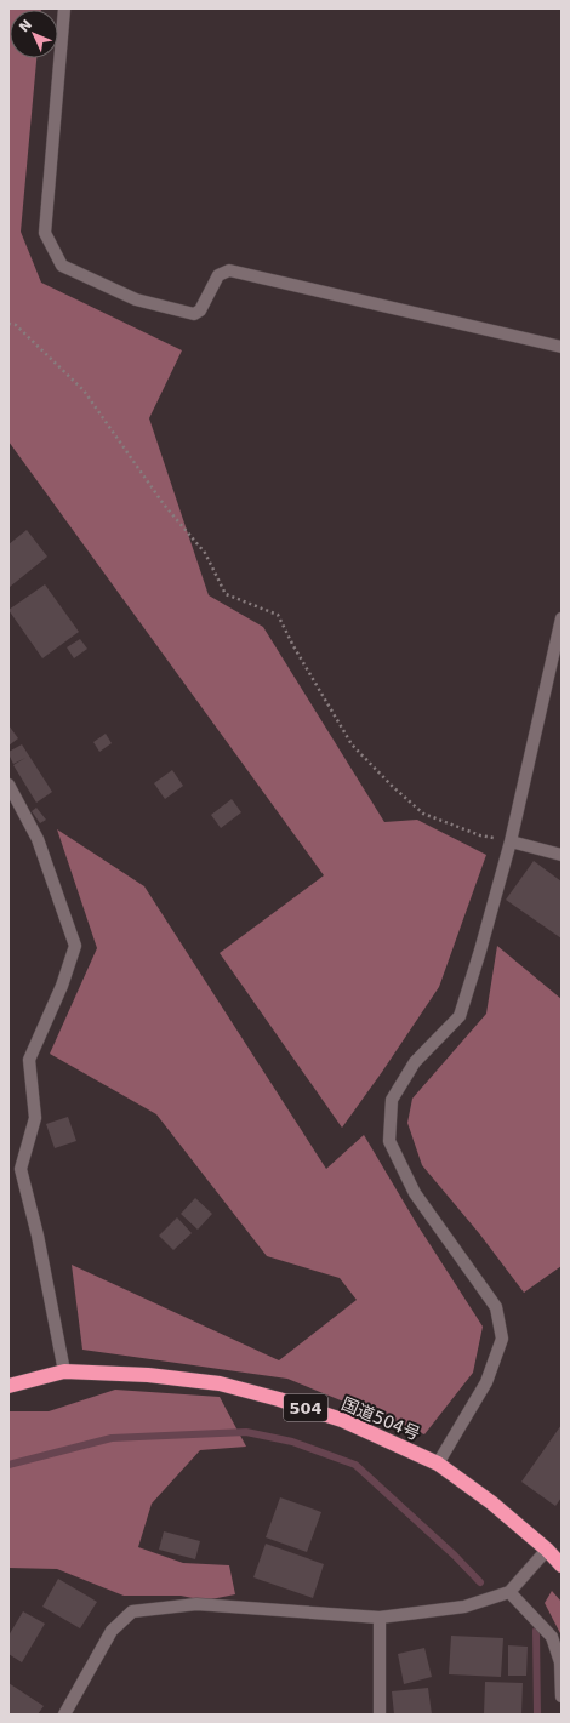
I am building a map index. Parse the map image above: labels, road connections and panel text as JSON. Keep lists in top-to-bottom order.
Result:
{
  "streets": {
    "highway": ["504", "国道504号"]
  },
  "north": "top left"
}
